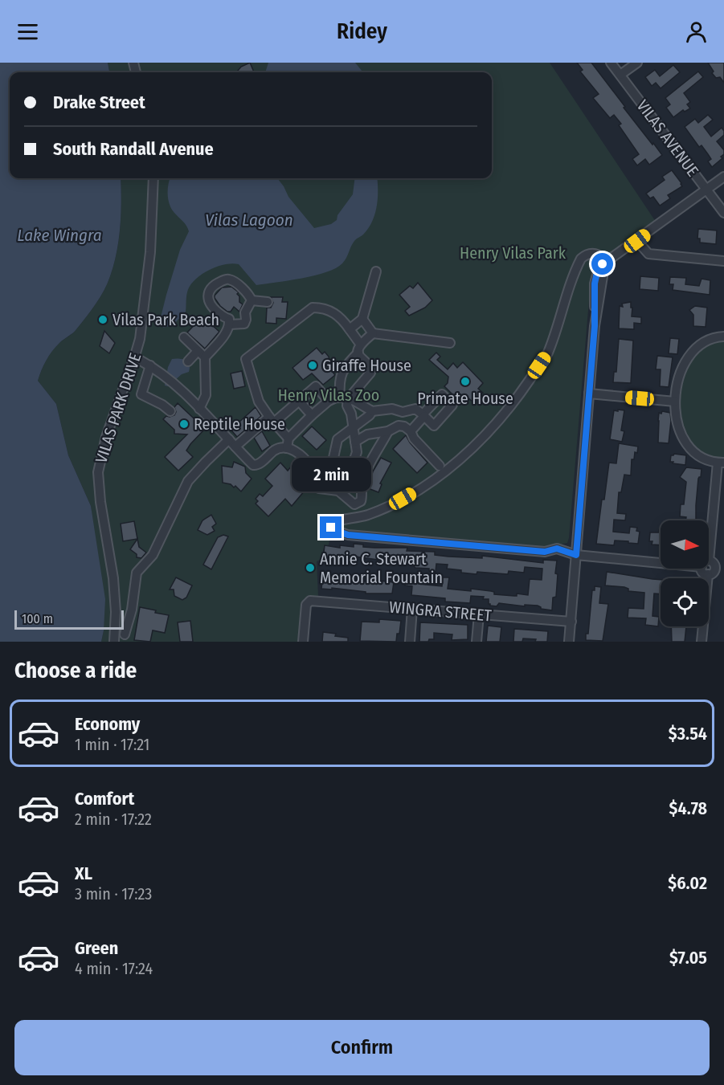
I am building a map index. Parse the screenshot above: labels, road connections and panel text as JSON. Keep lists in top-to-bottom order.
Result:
{
  "streets": {
    "street": ["VILAS AVENUE", "VILAS PARK DRIVE", "WINGRA STREET"]
  },
  "water": ["Vilas Lagoon", "Lake Wingra"],
  "parks": ["Henry Vilas Park", "Henry Vilas Zoo"],
  "places": [
    "Vilas Park Beach",
    "Giraffe House",
    "Primate House",
    "Reptile House",
    "Annie C. Stewart Memorial Fountain"
  ],
  "scale_bar": "100 m",
  "north": "right",
  "page": {
    "header": "Ridey",
    "banner": ["Drake Street", "South Randall Avenue"],
    "bubble": "2 min",
    "scale": "100 m",
    "heading": "Choose a ride",
    "list": [
      {
        "name": "Economy",
        "note": "1 min · 17:21",
        "value": "$3.54"
      },
      {
        "name": "Comfort",
        "note": "2 min · 17:22",
        "value": "$4.78"
      },
      {
        "name": "XL",
        "note": "3 min · 17:23",
        "value": "$6.02"
      },
      {
        "name": "Green",
        "note": "4 min · 17:24",
        "value": "$7.05"
      }
    ],
    "buttons": "Confirm"
  }
}
